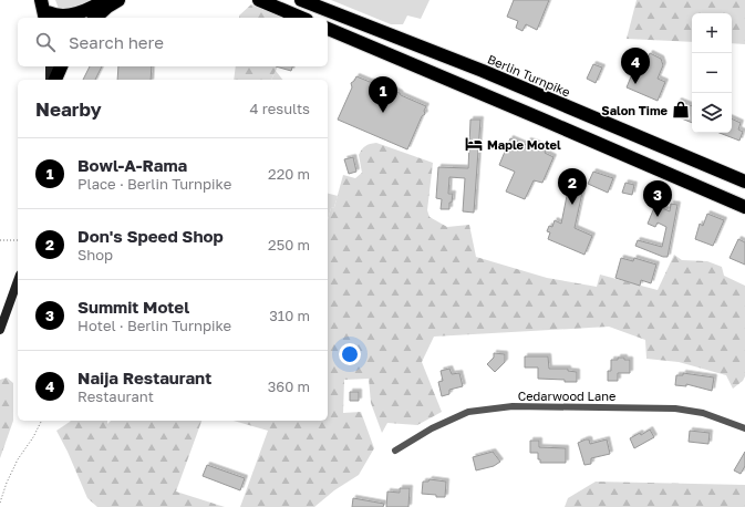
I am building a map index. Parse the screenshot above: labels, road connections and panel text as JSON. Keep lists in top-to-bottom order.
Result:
{
  "streets": {
    "highway": ["Berlin Turnpike"],
    "street": ["Cedarwood Lane"]
  },
  "places": {
    "shop": ["Salon Time"],
    "hotel": ["Maple Motel"]
  },
  "page": {
    "map_buttons": ["+", "−"],
    "search": "Search here",
    "pins": [
      "4",
      "1",
      "2",
      "3"
    ],
    "heading": ["Nearby", "4 results"],
    "list": [
      {
        "mark": "1",
        "name": "Bowl-A-Rama",
        "note": "Place · Berlin Turnpike",
        "value": "220 m"
      },
      {
        "mark": "2",
        "name": "Don's Speed Shop",
        "note": "Shop",
        "value": "250 m"
      },
      {
        "mark": "3",
        "name": "Summit Motel",
        "note": "Hotel · Berlin Turnpike",
        "value": "310 m"
      },
      {
        "mark": "4",
        "name": "Naija Restaurant",
        "note": "Restaurant",
        "value": "360 m"
      }
    ]
  }
}
